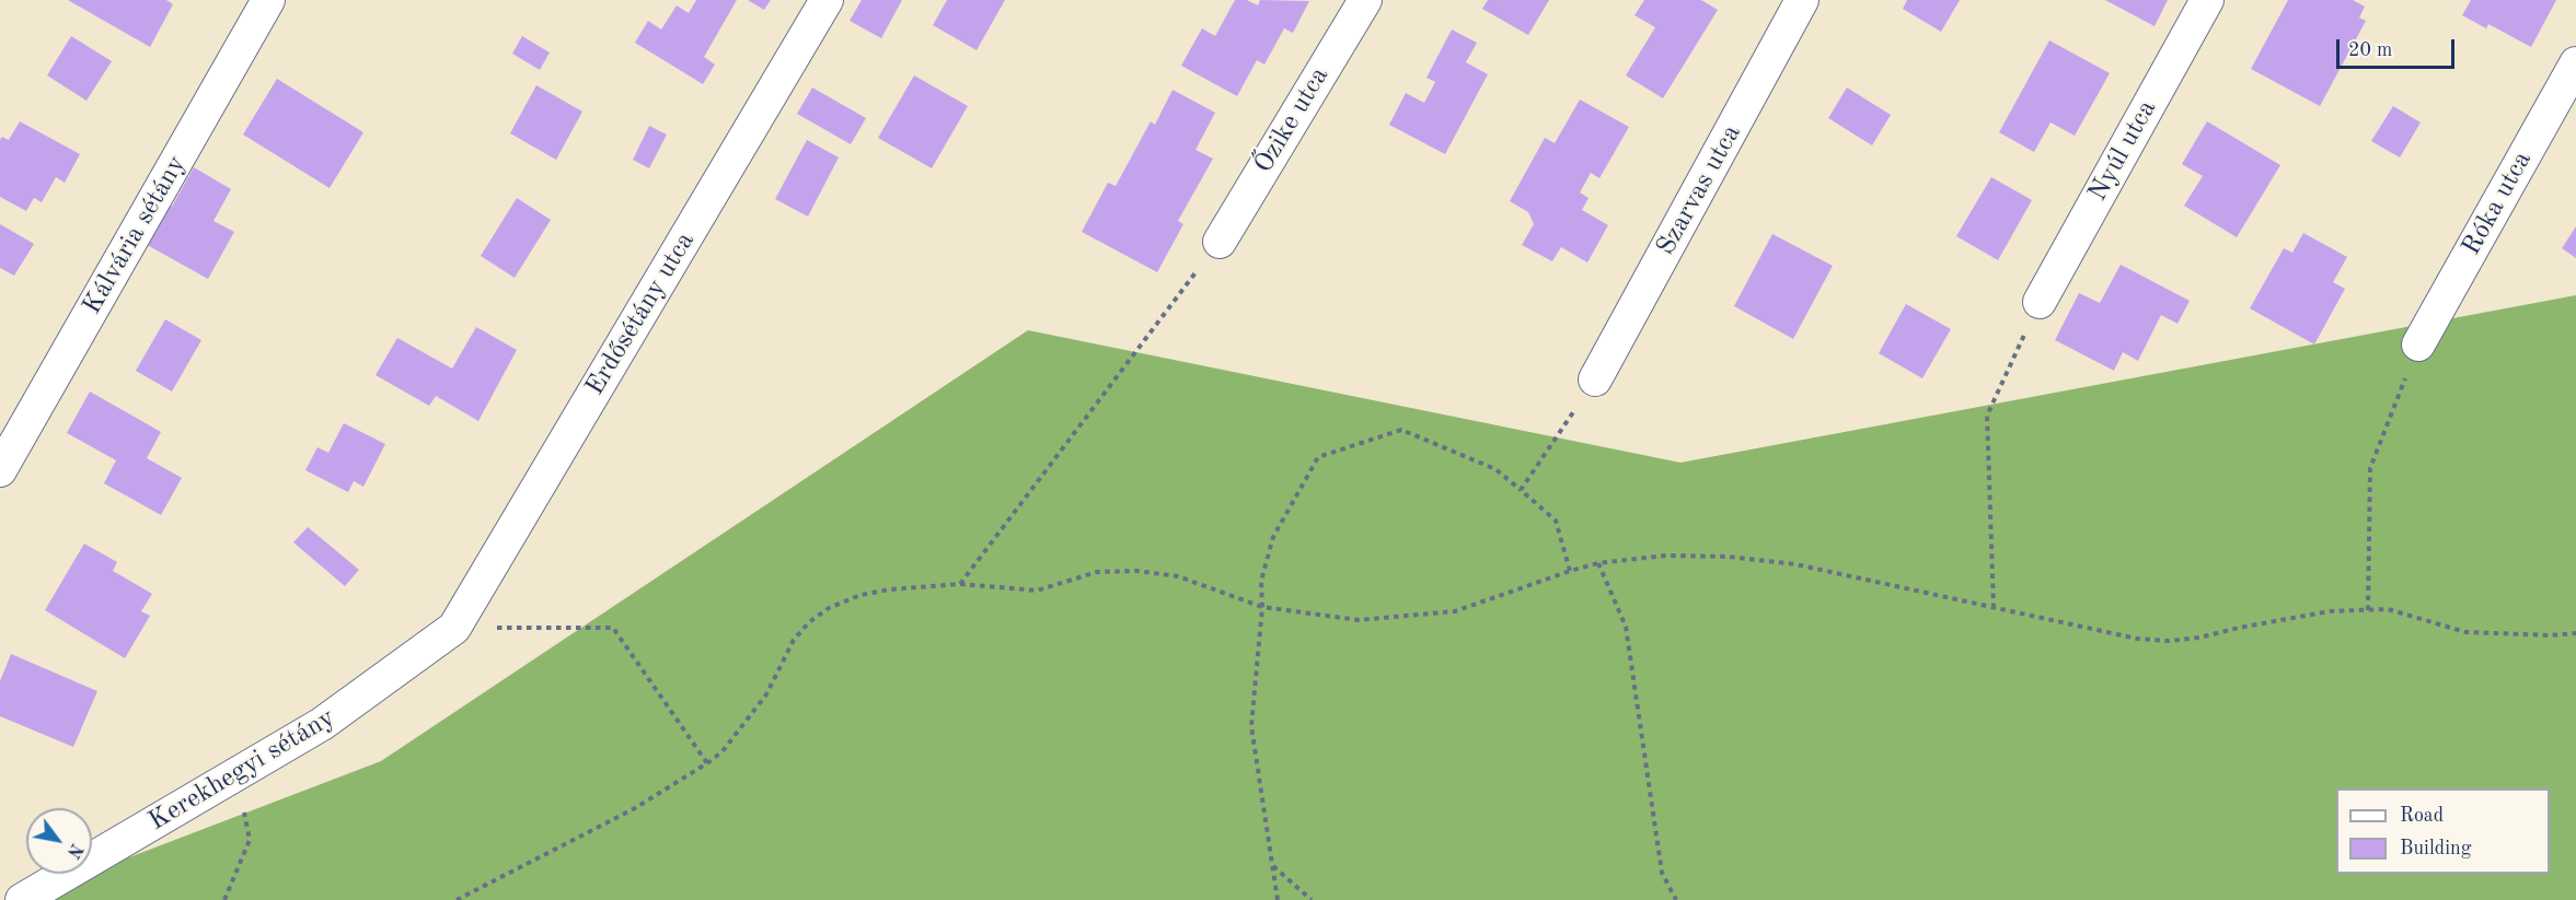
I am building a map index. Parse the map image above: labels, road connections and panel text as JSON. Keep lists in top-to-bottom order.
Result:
{
  "streets": {
    "street": [
      "Őzike utca",
      "Nyúl utca",
      "Szarvas utca",
      "Róka utca",
      "Kálvária sétány",
      "Erdősétány utca",
      "Kerekhegyi sétány"
    ]
  },
  "crossings": [
    ["Erdősétány utca", "Kerekhegyi sétány"]
  ],
  "legend": ["Road", "Building"],
  "scale_bar": "20 m",
  "north": "bottom right"
}
